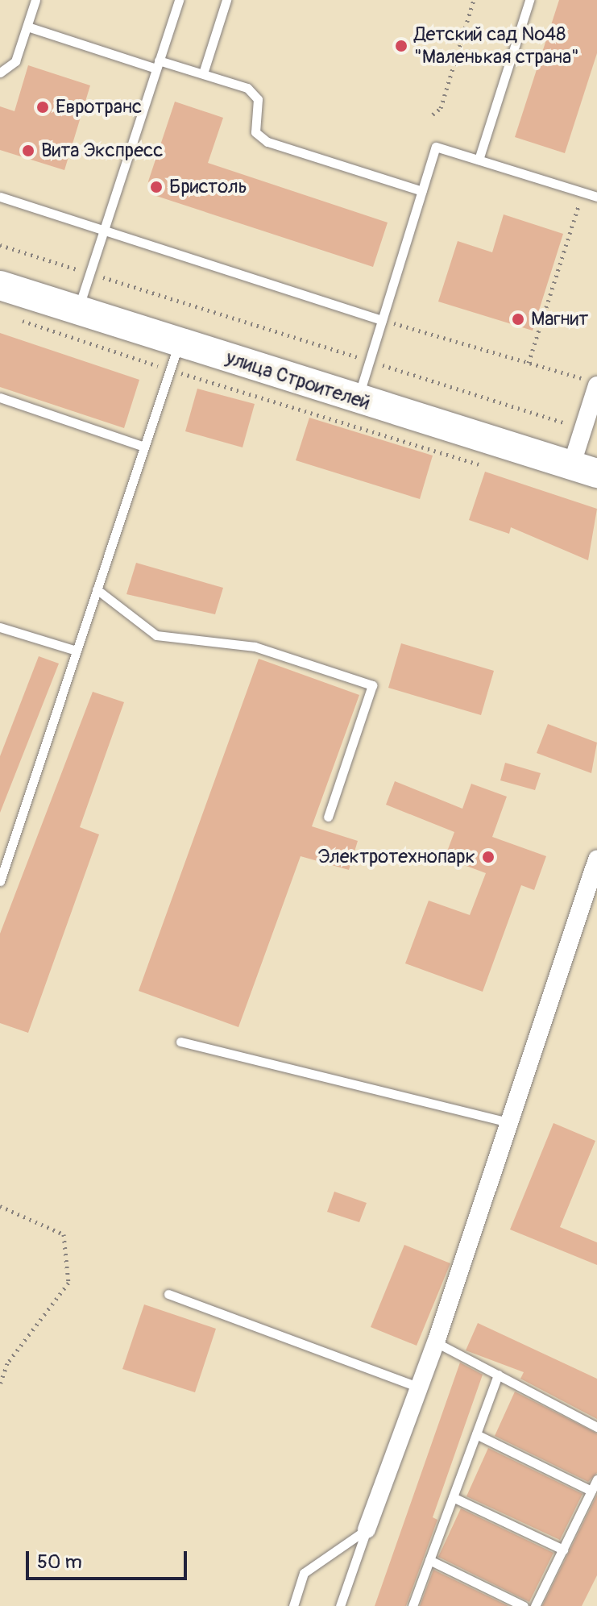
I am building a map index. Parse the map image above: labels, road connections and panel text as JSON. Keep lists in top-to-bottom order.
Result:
{
  "streets": {
    "main road": ["улица Строителей"]
  },
  "places": [
    "Детский сад №48 \"Маленькая страна\"",
    "Евротранс",
    "Вита Экспресс",
    "Бристоль",
    "Магнит",
    "Электротехнопарк"
  ],
  "scale_bar": "50 m"
}
